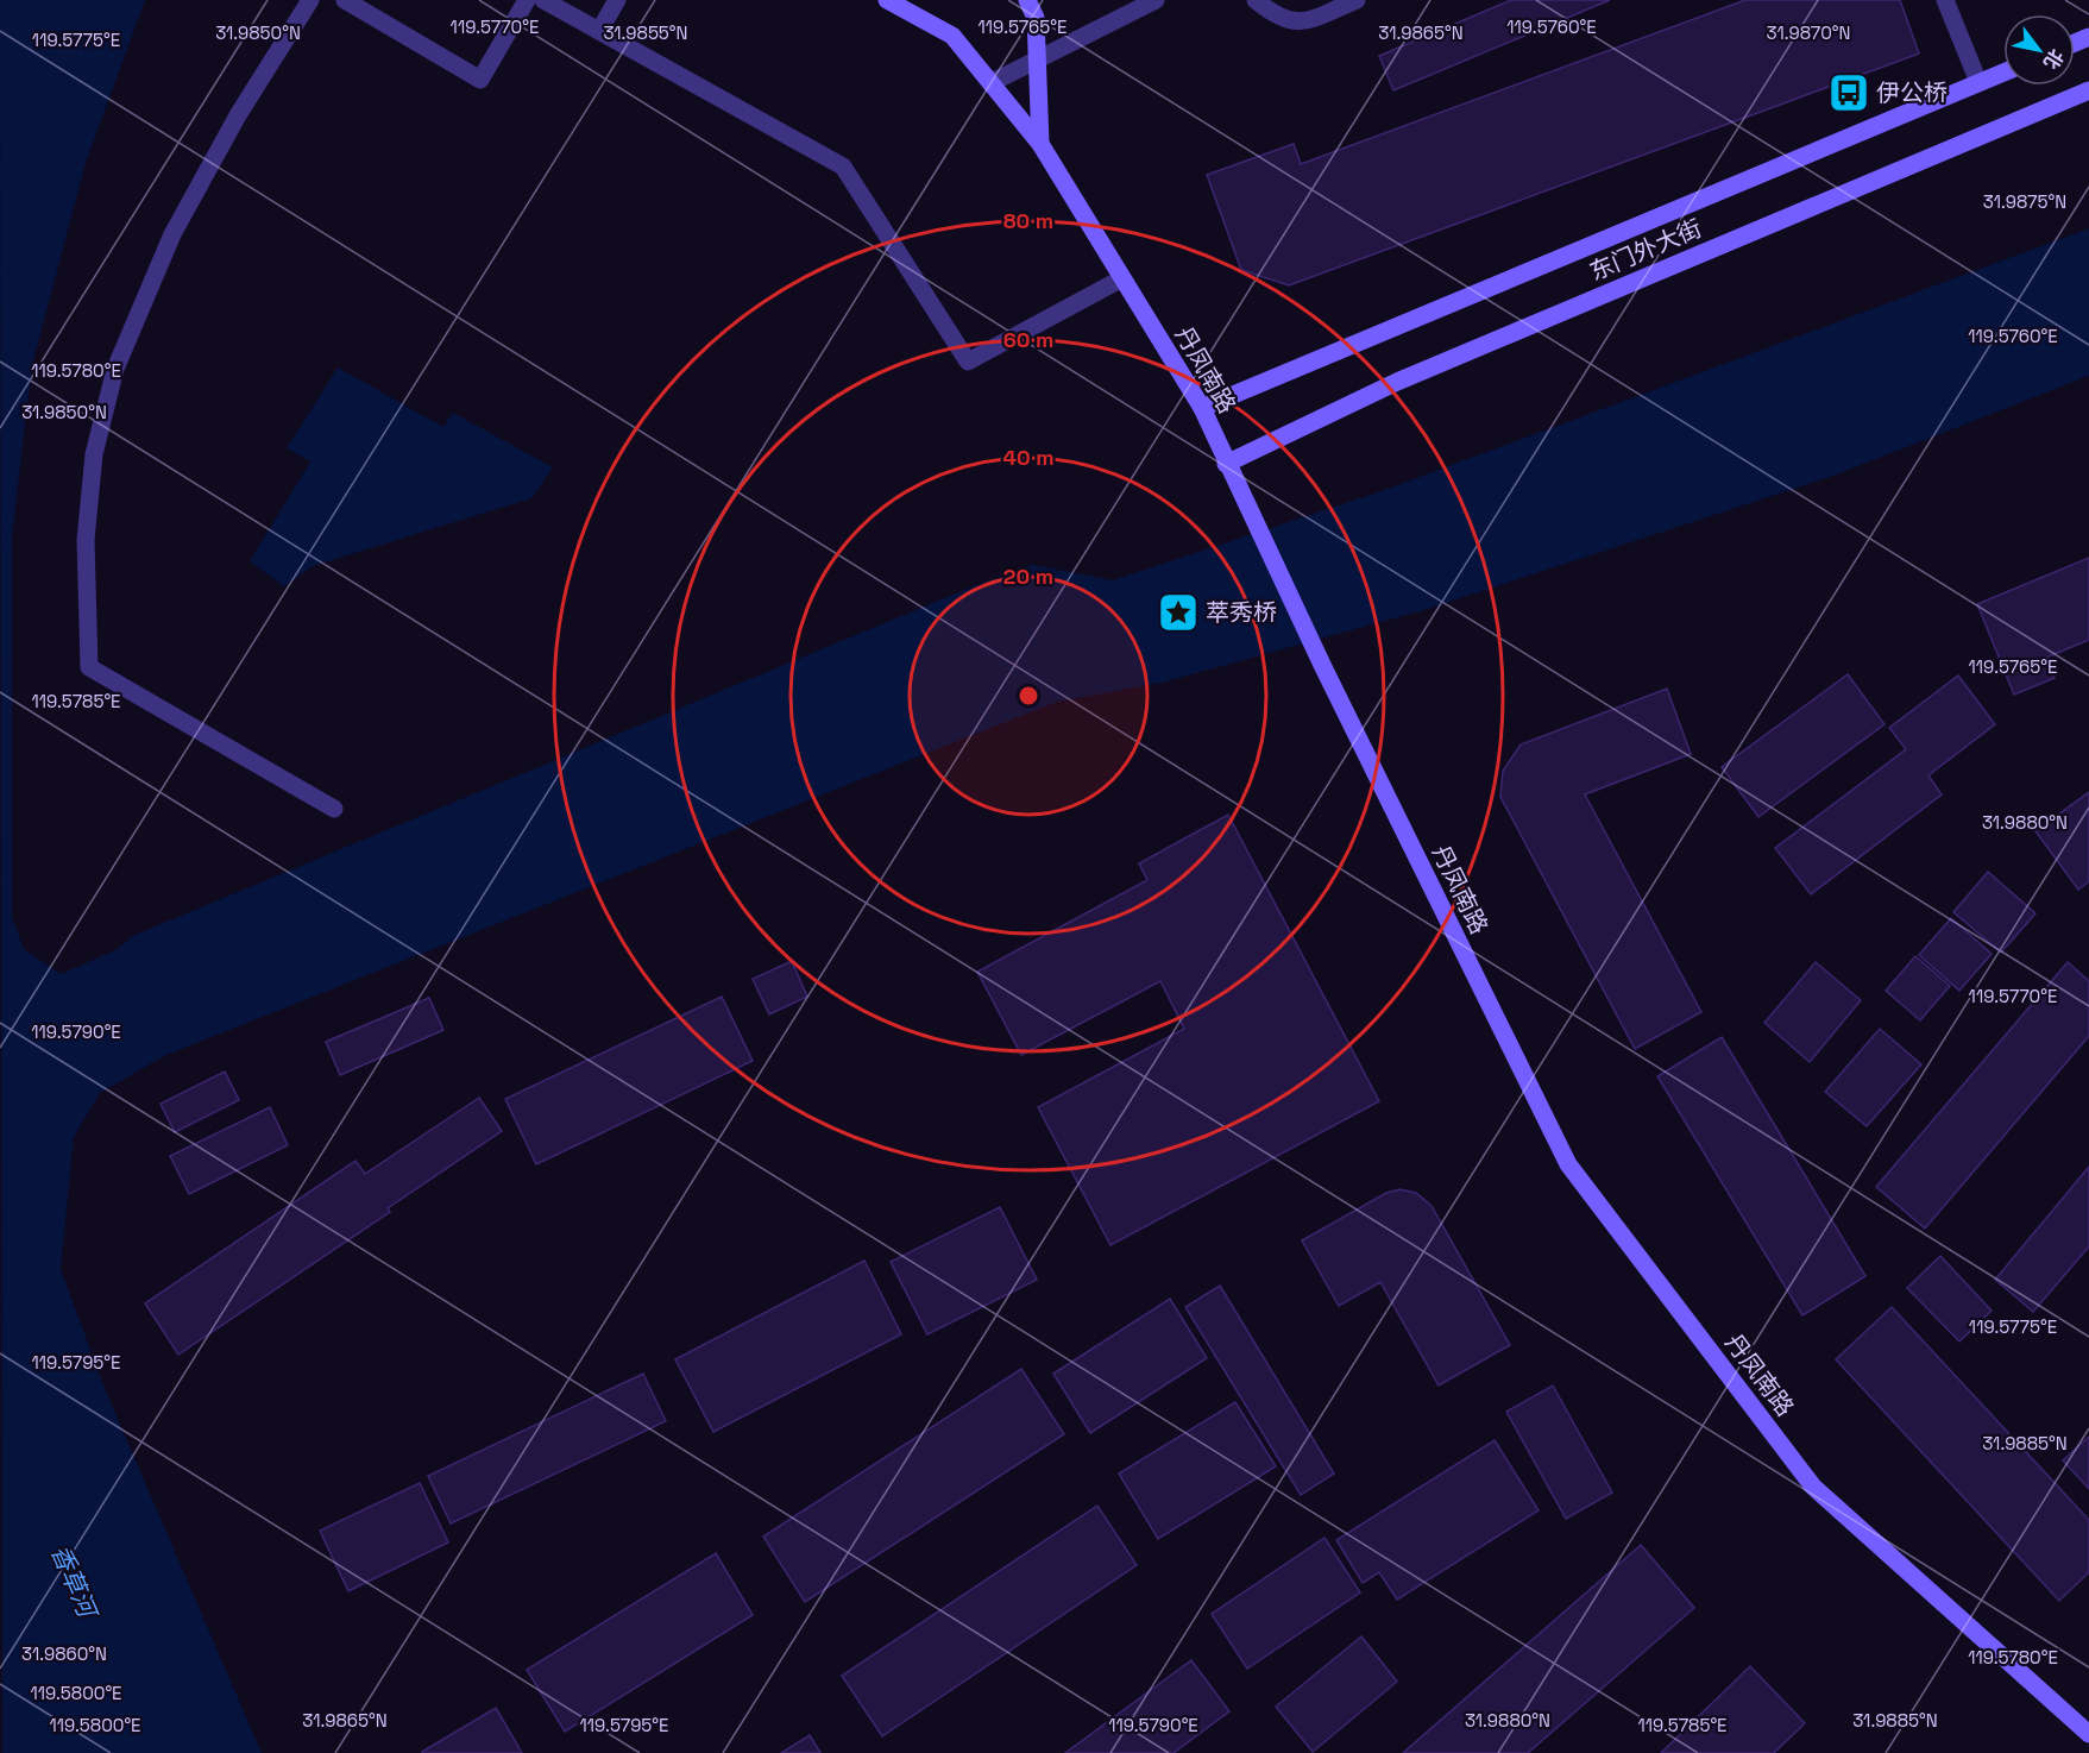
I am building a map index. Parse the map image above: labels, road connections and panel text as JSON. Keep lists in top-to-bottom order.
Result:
{
  "streets": {
    "main road": ["东门外大街", "丹凤南路"]
  },
  "crossings": [
    ["东门外大街", "丹凤南路"]
  ],
  "water": ["香草河"],
  "places": {
    "bus stop": ["伊公桥"],
    "place": ["萃秀桥"]
  },
  "north": "bottom right",
  "coordinates": [
    "119.5770°E",
    "119.5765°E",
    "119.5760°E",
    "31.9850°N",
    "31.9855°N",
    "31.9865°N",
    "31.9870°N",
    "119.5775°E",
    "31.9875°N",
    "119.5780°E",
    "119.5785°E",
    "31.9880°N",
    "119.5790°E",
    "119.5795°E",
    "31.9885°N",
    "31.9860°N",
    "119.5800°E"
  ],
  "rings": [
    "80 m",
    "60 m",
    "40 m",
    "20 m"
  ]
}
